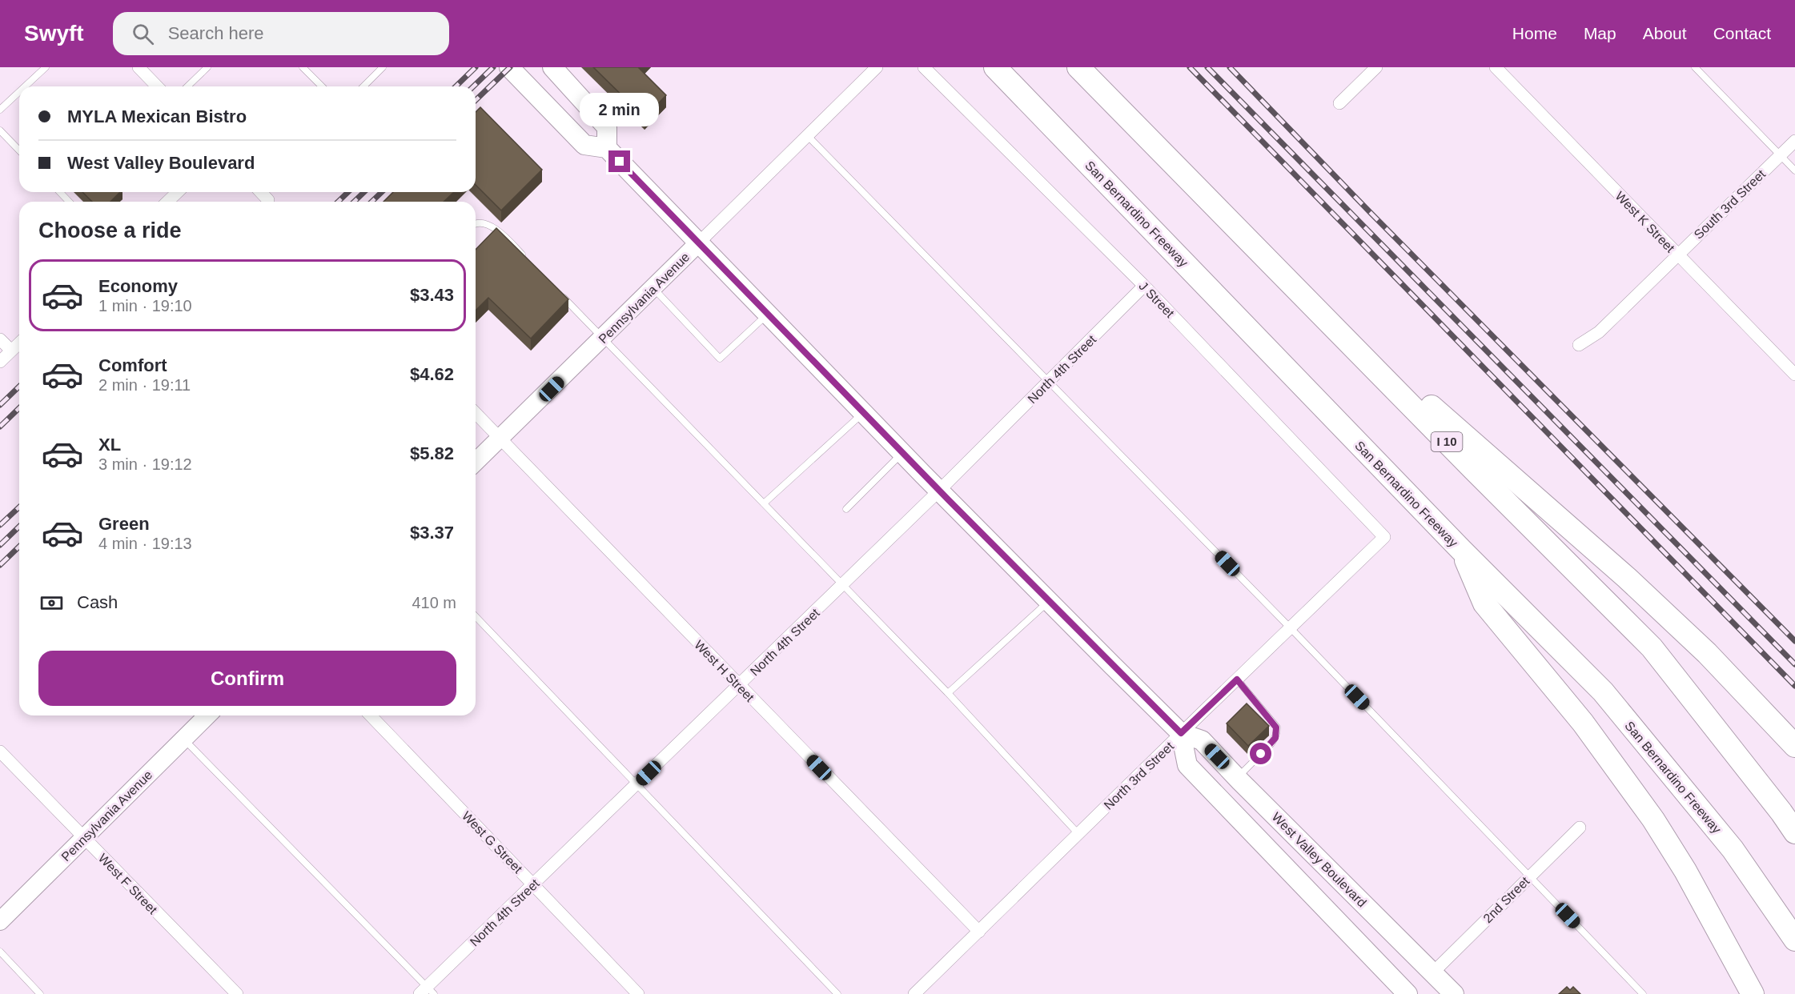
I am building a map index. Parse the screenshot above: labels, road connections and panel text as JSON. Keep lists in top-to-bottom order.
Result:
{
  "streets": {
    "highway": ["San Bernardino Freeway", "I 10"],
    "main road": ["West Valley Boulevard"],
    "street": [
      "South 3rd Street",
      "West K Street",
      "Pennsylvania Avenue",
      "J Street",
      "North 4th Street",
      "West H Street",
      "North 3rd Street",
      "West G Street",
      "West F Street",
      "2nd Street"
    ]
  },
  "crossings": [
    ["South 3rd Street", "West K Street"],
    ["Pennsylvania Avenue", "West H Street"],
    ["Pennsylvania Avenue", "West Valley Boulevard"],
    ["Pennsylvania Avenue", "West F Street"],
    ["J Street", "North 4th Street"],
    ["J Street", "North 3rd Street"],
    ["North 4th Street", "West H Street"],
    ["North 4th Street", "West G Street"],
    ["North 4th Street", "West Valley Boulevard"],
    ["West H Street", "North 3rd Street"],
    ["North 3rd Street", "West Valley Boulevard"],
    ["West Valley Boulevard", "2nd Street"]
  ],
  "page": {
    "header": "Swyft",
    "search": "Search here",
    "nav": [
      "Home",
      "Map",
      "About",
      "Contact"
    ],
    "banner": ["MYLA Mexican Bistro", "West Valley Boulevard"],
    "bubble": "2 min",
    "heading": "Choose a ride",
    "list": [
      {
        "name": "Economy",
        "note": "1 min · 19:10",
        "value": "$3.43"
      },
      {
        "name": "Comfort",
        "note": "2 min · 19:11",
        "value": "$4.62"
      },
      {
        "name": "XL",
        "note": "3 min · 19:12",
        "value": "$5.82"
      },
      {
        "name": "Green",
        "note": "4 min · 19:13",
        "value": "$3.37"
      }
    ],
    "pay": ["Cash", "410 m"],
    "buttons": "Confirm"
  }
}
